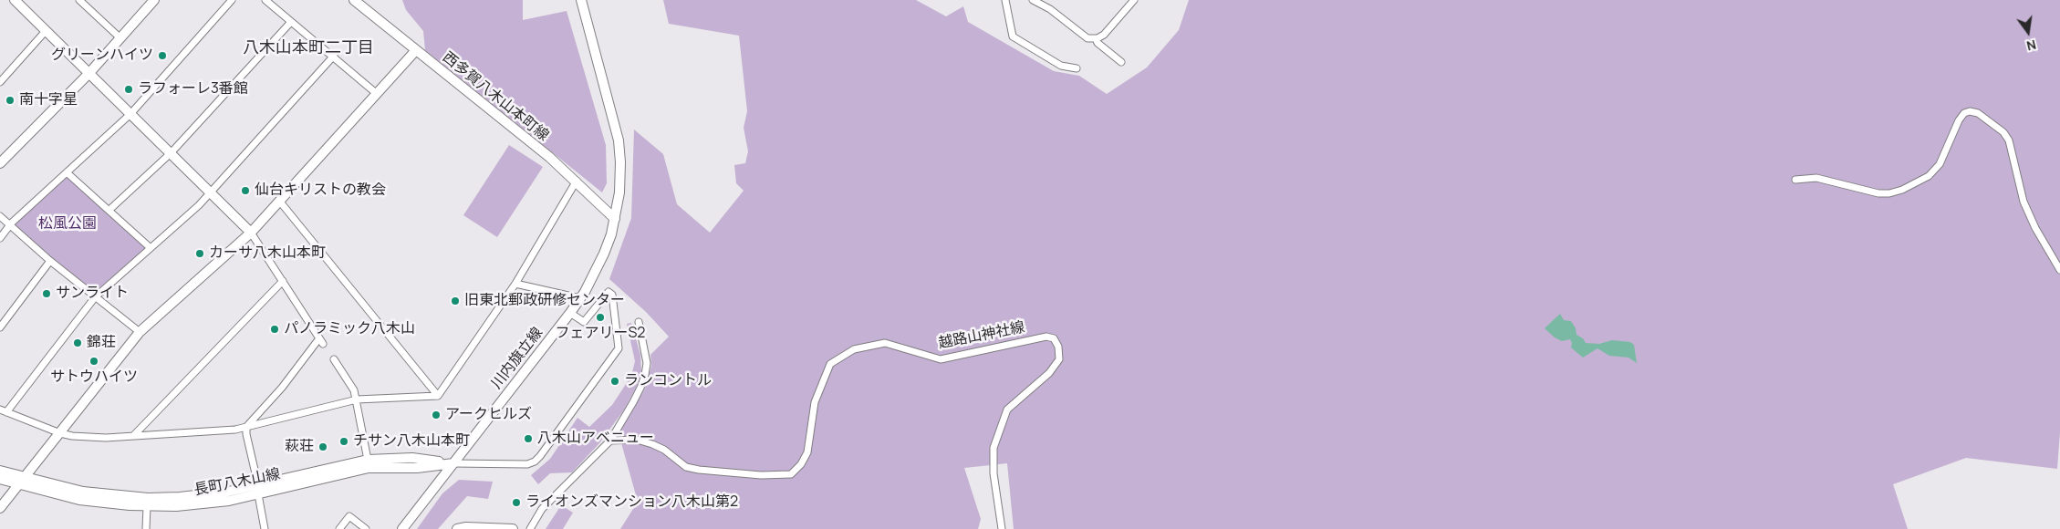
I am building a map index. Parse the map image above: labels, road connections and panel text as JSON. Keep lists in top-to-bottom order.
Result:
{
  "streets": {
    "street": [
      "西多賀八木山本町線",
      "越路山神社線",
      "川内旗立線",
      "長町八木山線"
    ]
  },
  "crossings": [
    ["西多賀八木山本町線", "川内旗立線"],
    ["川内旗立線", "長町八木山線"]
  ],
  "districts": ["八木山本町二丁目"],
  "parks": ["松風公園"],
  "places": [
    "グリーンハイツ",
    "ラフォーレ3番館",
    "南十字星",
    "仙台キリストの教会",
    "カーサ八木山本町",
    "サンライト",
    "旧東北郵政研修センター",
    "フェアリーS2",
    "パノラミック八木山",
    "錦荘",
    "サトウハイツ",
    "ランコントル",
    "アークヒルズ",
    "八木山アベニュー",
    "チサン八木山本町",
    "萩荘",
    "ライオンズマンション八木山第2"
  ],
  "north": "bottom"
}
